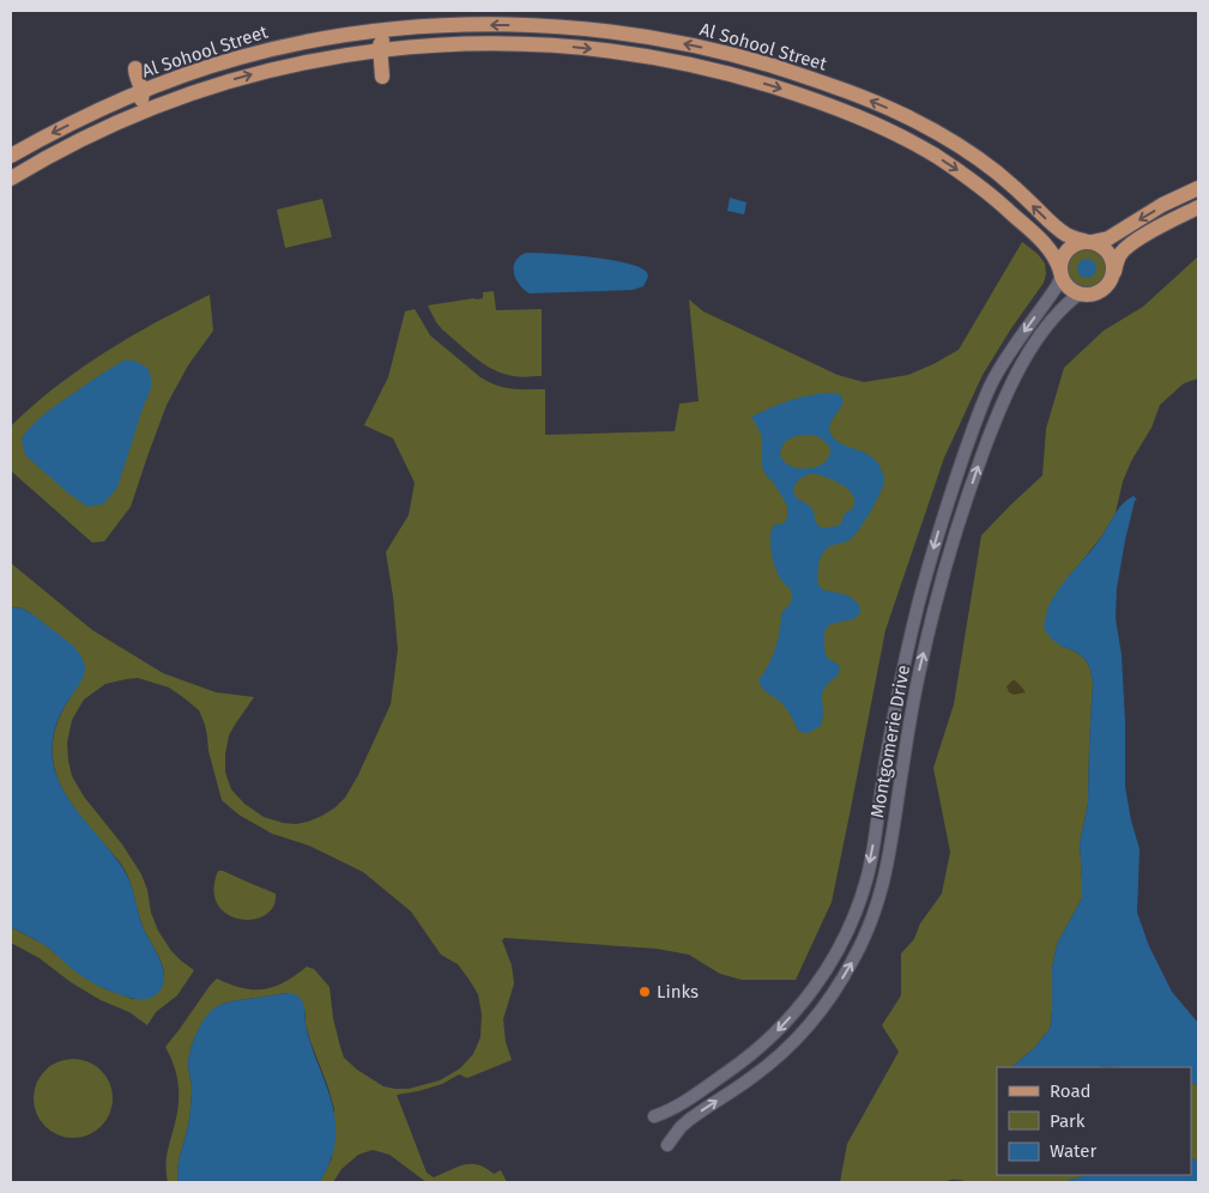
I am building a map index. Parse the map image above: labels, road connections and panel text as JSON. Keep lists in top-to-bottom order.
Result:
{
  "streets": {
    "main road": ["Al Sohool Street"],
    "street": ["Montgomerie Drive"]
  },
  "crossings": [
    ["Al Sohool Street", "Montgomerie Drive"]
  ],
  "places": ["Links"],
  "legend": ["Road", "Park", "Water"]
}
